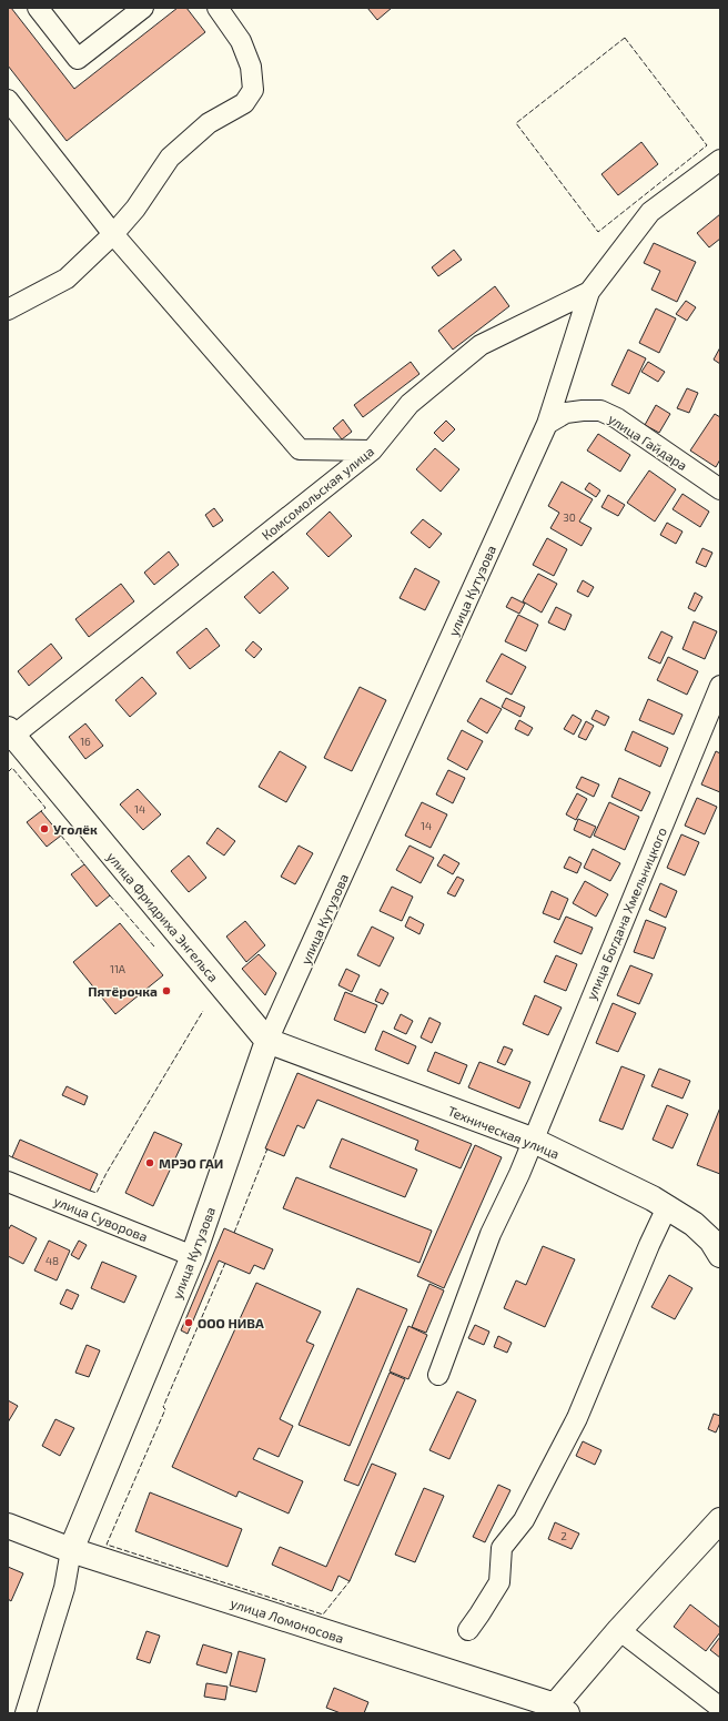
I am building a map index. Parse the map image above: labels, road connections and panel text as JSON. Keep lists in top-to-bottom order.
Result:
{
  "streets": {
    "main road": [
      "улица Кутузова",
      "улица Фридриха Энгельса",
      "Техническая улица",
      "улица Ломоносова"
    ],
    "street": [
      "улица Гайдара",
      "Комсомольская улица",
      "улица Богдана Хмельницкого",
      "улица Суворова"
    ]
  },
  "crossings": [
    ["улица Гайдара", "улица Кутузова"],
    ["Комсомольская улица", "улица Кутузова"],
    ["Комсомольская улица", "улица Фридриха Энгельса"],
    ["улица Кутузова", "улица Фридриха Энгельса"],
    ["улица Кутузова", "Техническая улица"],
    ["улица Кутузова", "улица Суворова"],
    ["улица Кутузова", "улица Ломоносова"],
    ["улица Богдана Хмельницкого", "Техническая улица"],
    ["улица Фридриха Энгельса", "Техническая улица"]
  ],
  "places": [
    "Уголёк",
    "Пятёрочка",
    "МРЭО ГАИ",
    "ООО НИВА"
  ],
  "house_numbers": [
    "30",
    "16",
    "14",
    "14",
    "11А",
    "48",
    "2"
  ]
}
